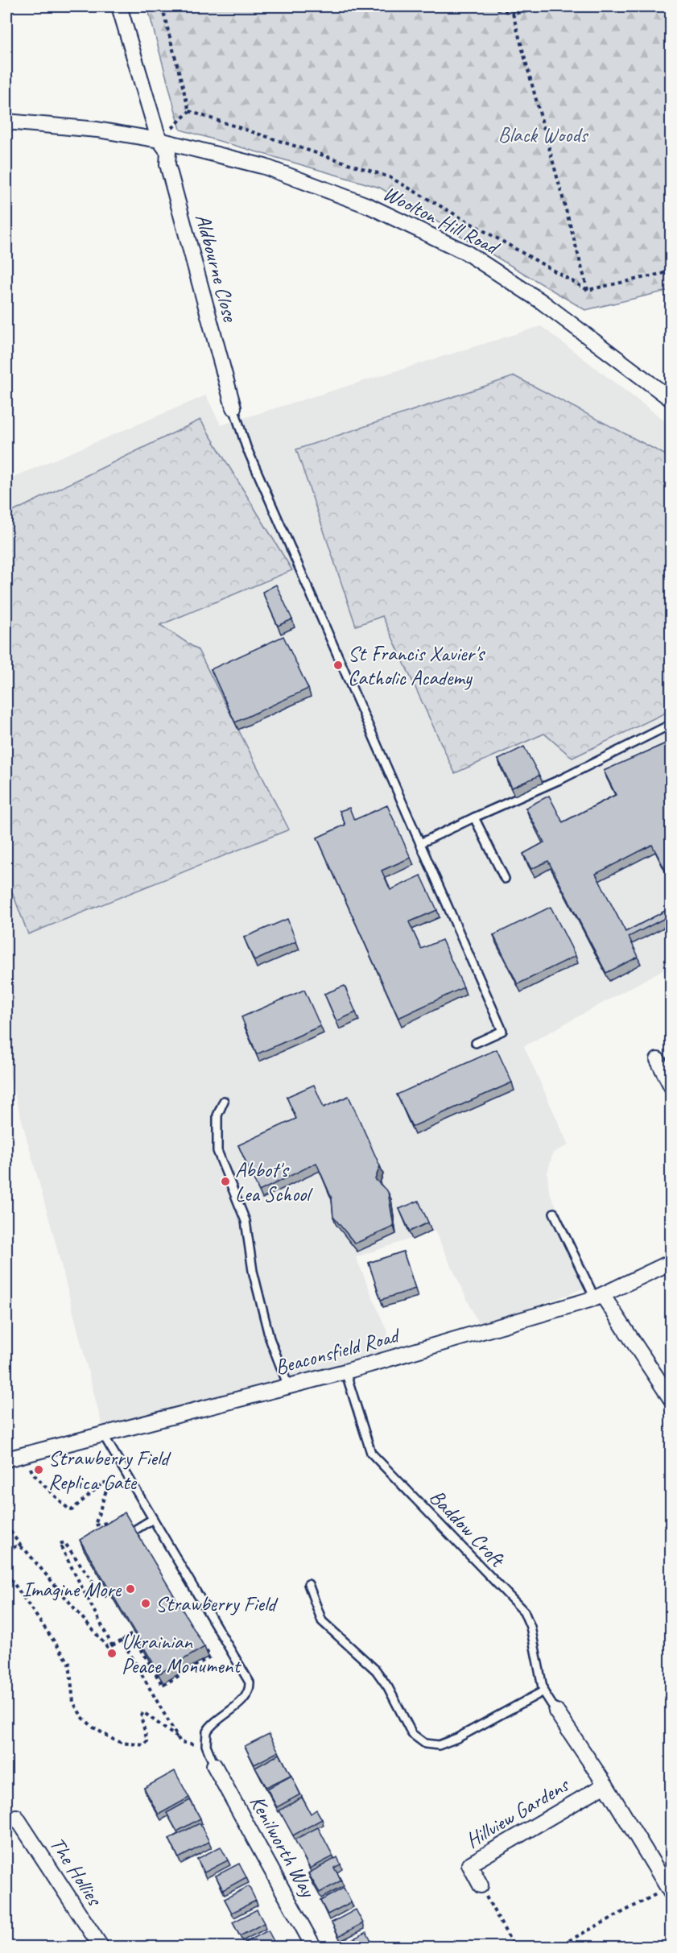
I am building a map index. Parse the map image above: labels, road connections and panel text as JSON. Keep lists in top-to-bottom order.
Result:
{
  "streets": {
    "street": [
      "Woolton Hill Road",
      "Aldbourne Close",
      "Beaconsfield Road",
      "Hillview Gardens",
      "Kenilworth Way",
      "The Hollies"
    ],
    "lane": ["Baddow Croft"]
  },
  "crossings": [
    ["Woolton Hill Road", "Aldbourne Close"],
    ["Beaconsfield Road", "Baddow Croft"]
  ],
  "parks": ["Black Woods"],
  "places": [
    "St Francis Xavier's Catholic Academy",
    "Abbot's Lea School",
    "Strawberry Field Replica Gate",
    "Imagine More",
    "Strawberry Field",
    "Ukrainian Peace Monument"
  ]
}
